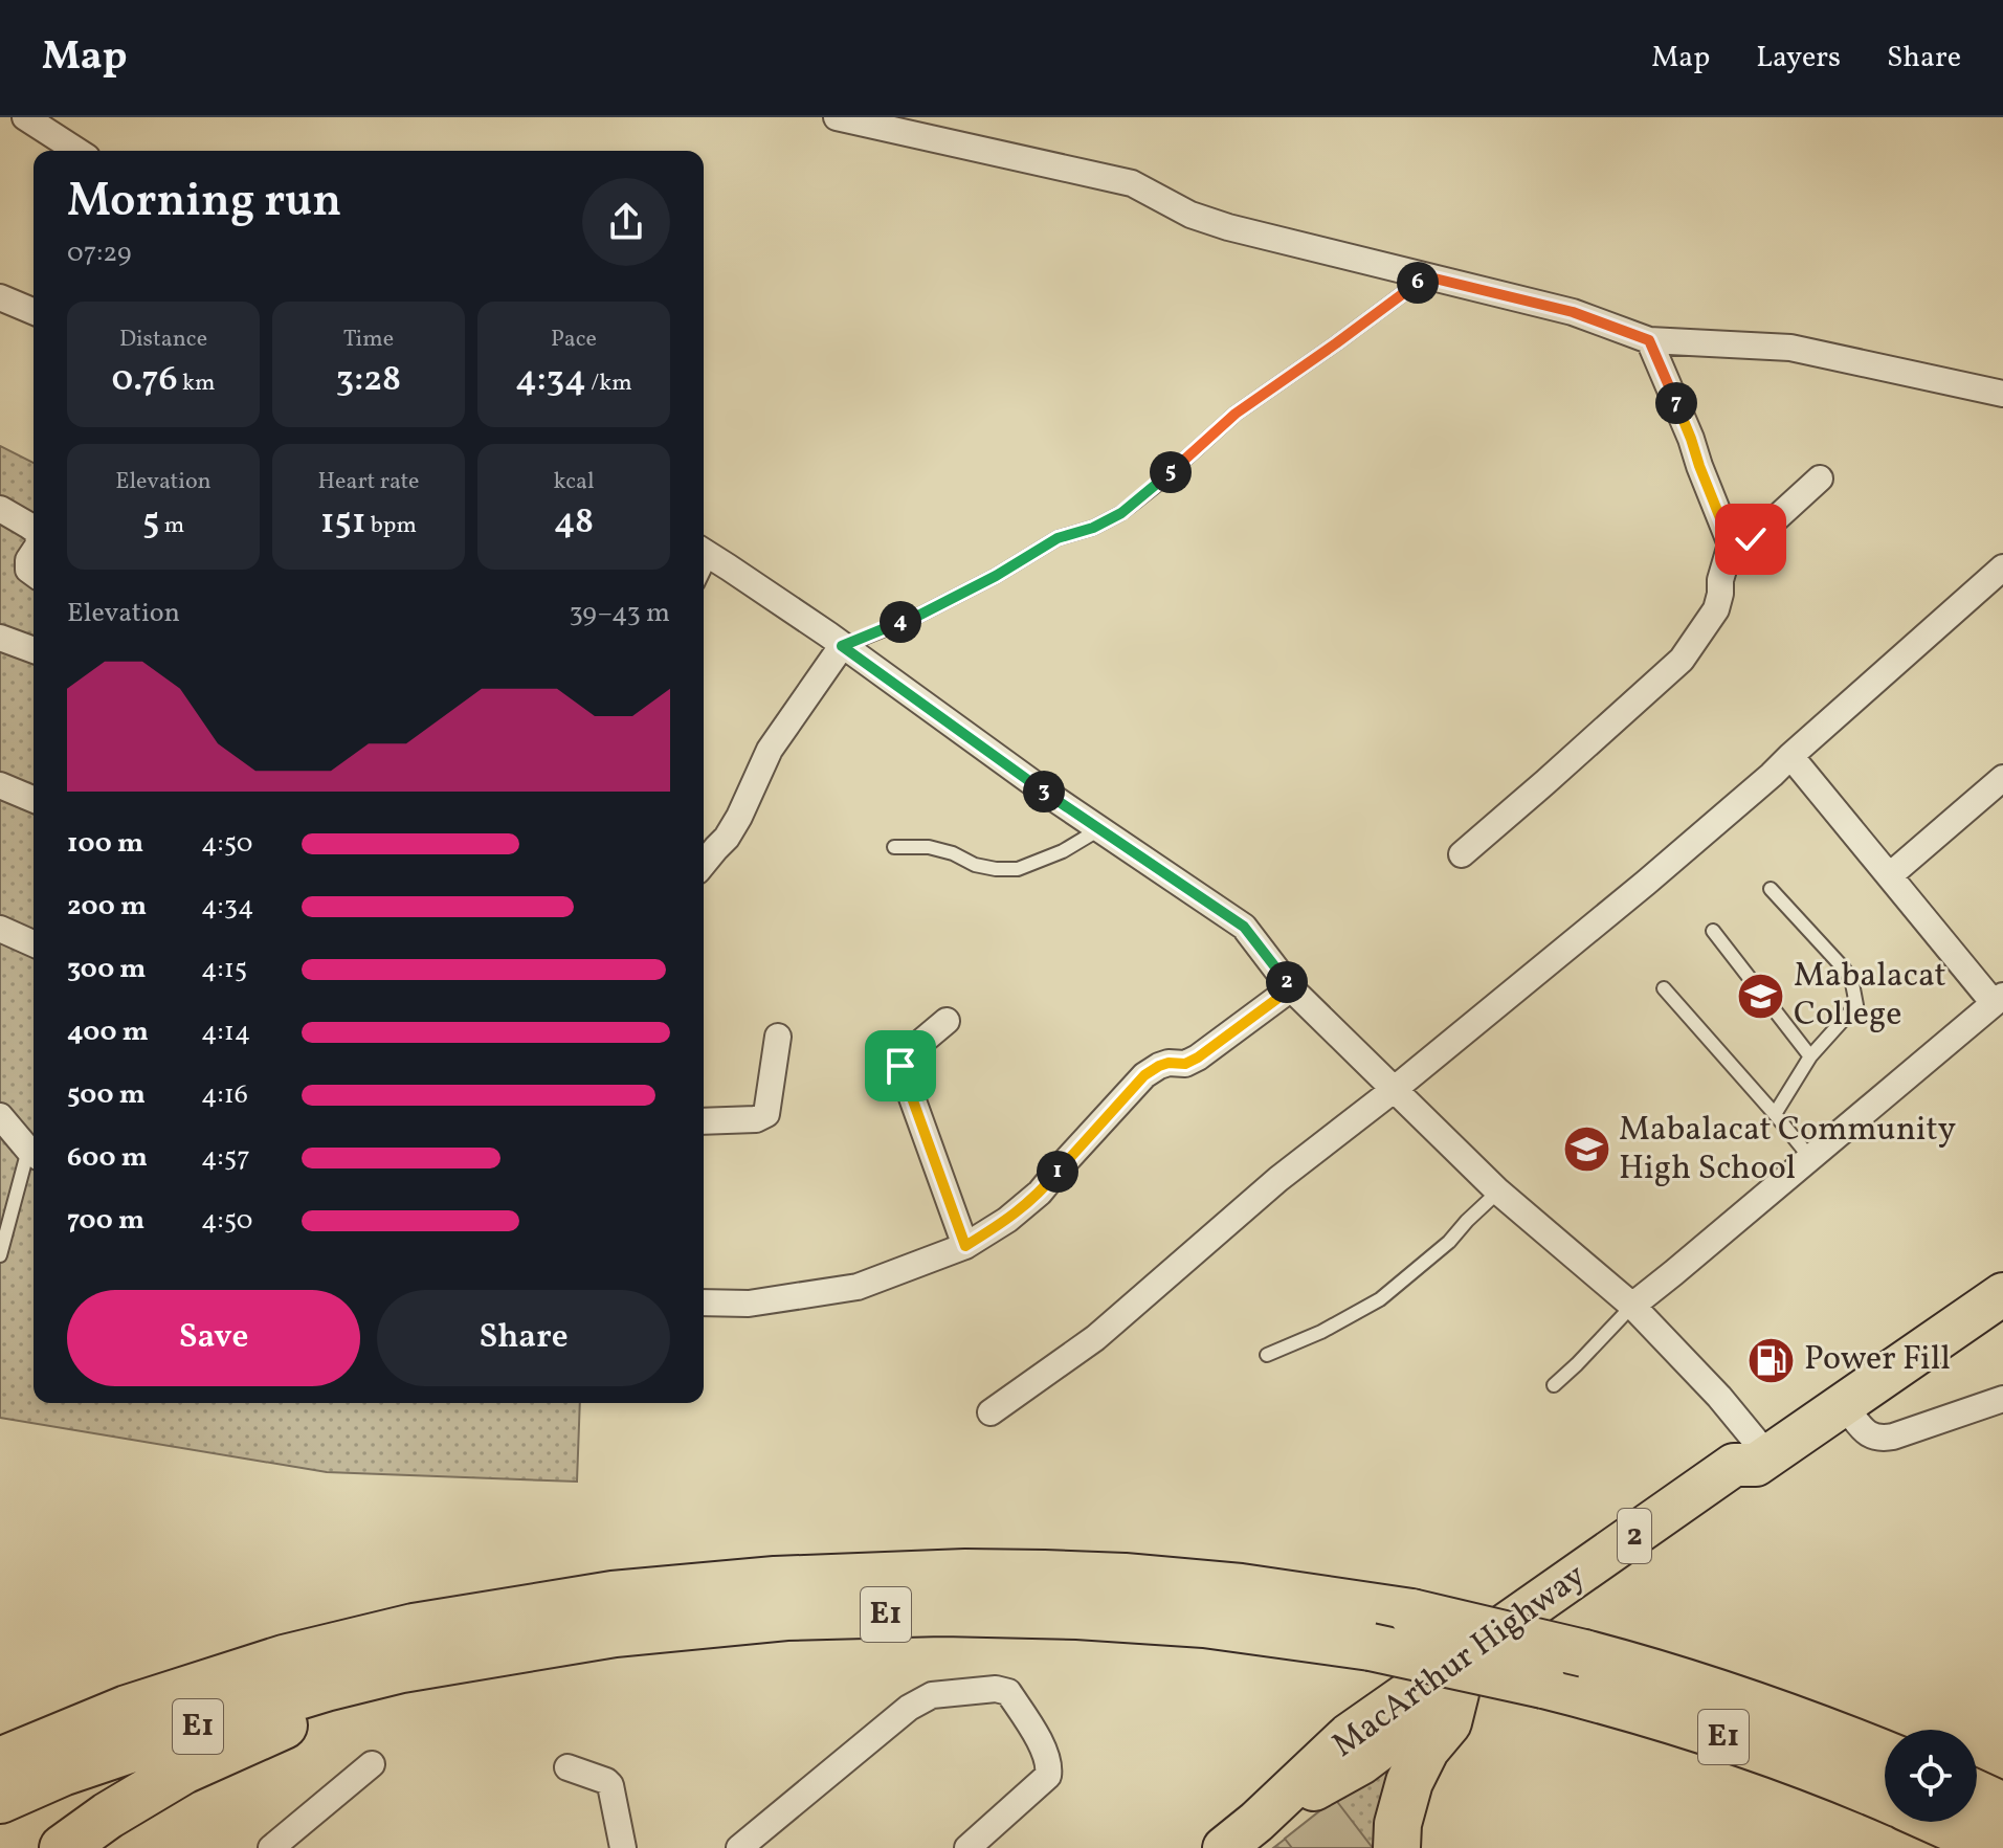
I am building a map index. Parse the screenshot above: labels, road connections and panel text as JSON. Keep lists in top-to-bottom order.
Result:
{
  "streets": {
    "highway": ["2", "E1", "MacArthur Highway"]
  },
  "places": {
    "school or university": ["Mabalacat College", "Mabalacat Community High School"],
    "fuel station": ["Power Fill"]
  },
  "page": {
    "header": "Map",
    "nav": ["Map", "Layers", "Share"],
    "heading": ["Morning run", "07:29"],
    "pins": [
      "6",
      "7",
      "5",
      "4",
      "3",
      "2",
      "1"
    ],
    "stats": [
      ["Distance", "0.76 km"],
      ["Time", "3:28"],
      ["Pace", "4:34 /km"],
      ["Elevation", "5 m"],
      ["Heart rate", "151 bpm"],
      ["kcal", "48"]
    ],
    "chart": ["Elevation", "39–43 m"],
    "list": [
      {
        "name": "100 m",
        "note": "4:50"
      },
      {
        "name": "200 m",
        "note": "4:34"
      },
      {
        "name": "300 m",
        "note": "4:15"
      },
      {
        "name": "400 m",
        "note": "4:14"
      },
      {
        "name": "500 m",
        "note": "4:16"
      },
      {
        "name": "600 m",
        "note": "4:57"
      },
      {
        "name": "700 m",
        "note": "4:50"
      }
    ],
    "buttons": ["Save", "Share"]
  }
}
